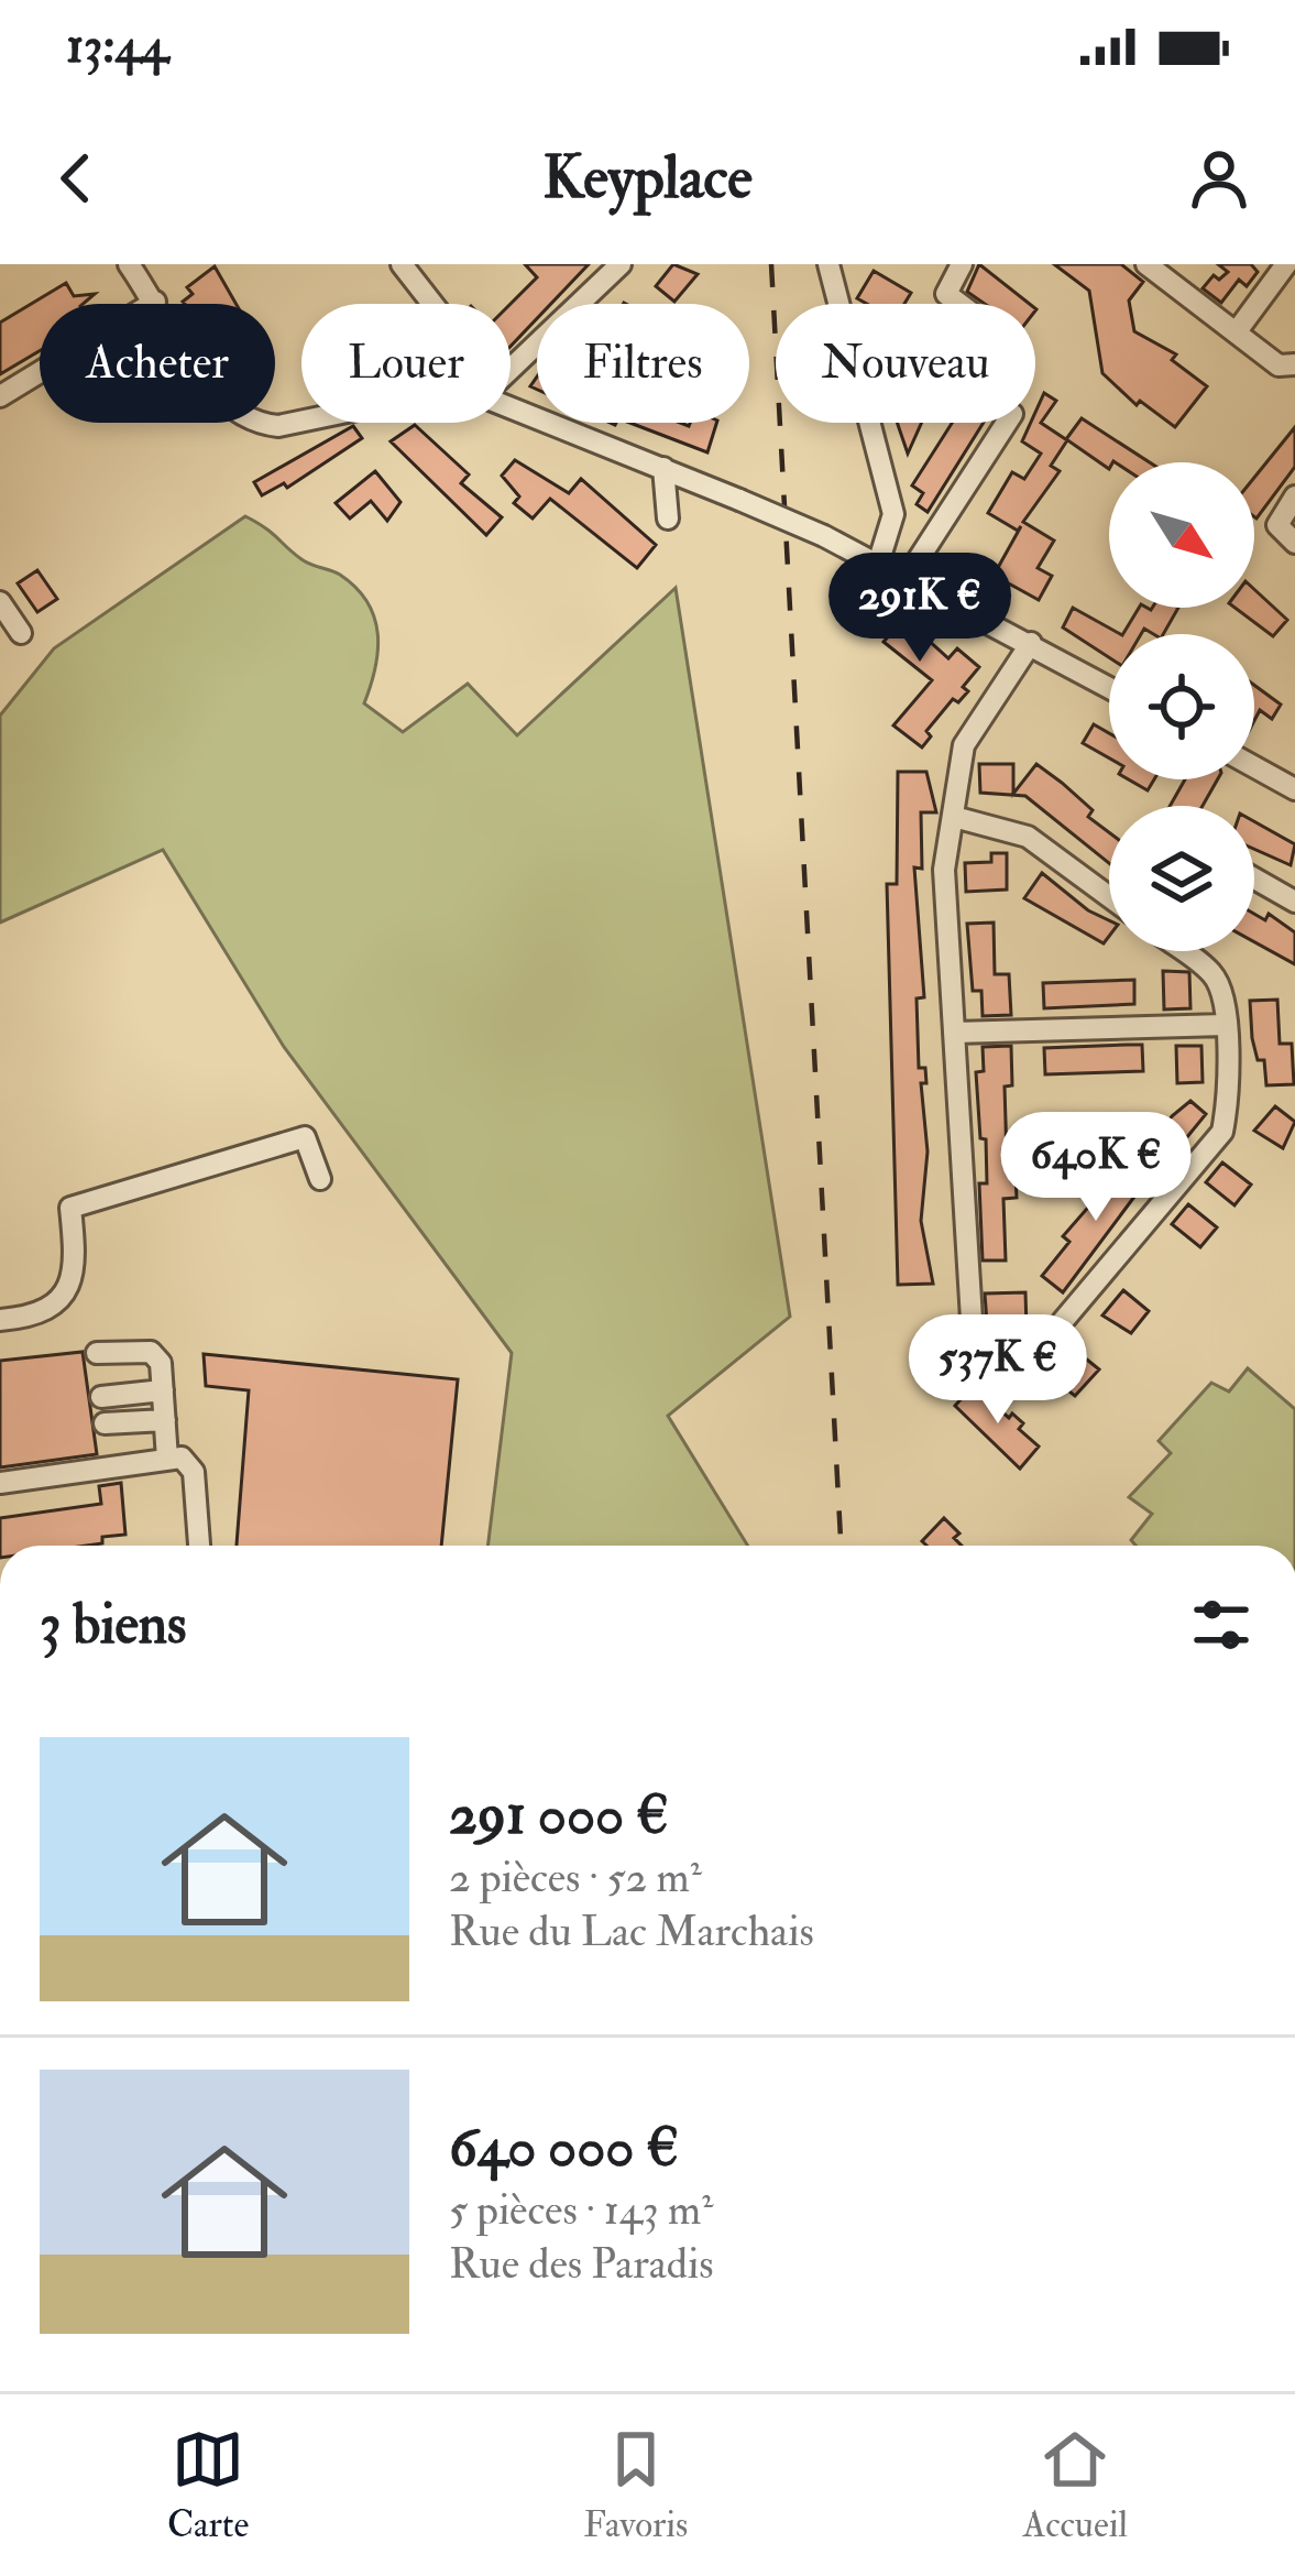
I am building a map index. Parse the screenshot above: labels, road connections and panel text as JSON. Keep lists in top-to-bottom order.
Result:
{
  "north": "bottom right",
  "page": {
    "status": "13:44",
    "header": "Keyplace",
    "chip": [
      "Acheter",
      "Louer",
      "Filtres",
      "Nouveau"
    ],
    "price": ["291K €", "640K €", "537K €"],
    "heading": "3 biens",
    "list": [
      {
        "name": "291 000 €",
        "note": "2 pièces · 52 m² · Rue du Lac Marchais"
      },
      {
        "name": "640 000 €",
        "note": "5 pièces · 143 m² · Rue des Paradis"
      }
    ],
    "tabs": ["Carte", "Favoris", "Accueil"]
  }
}
